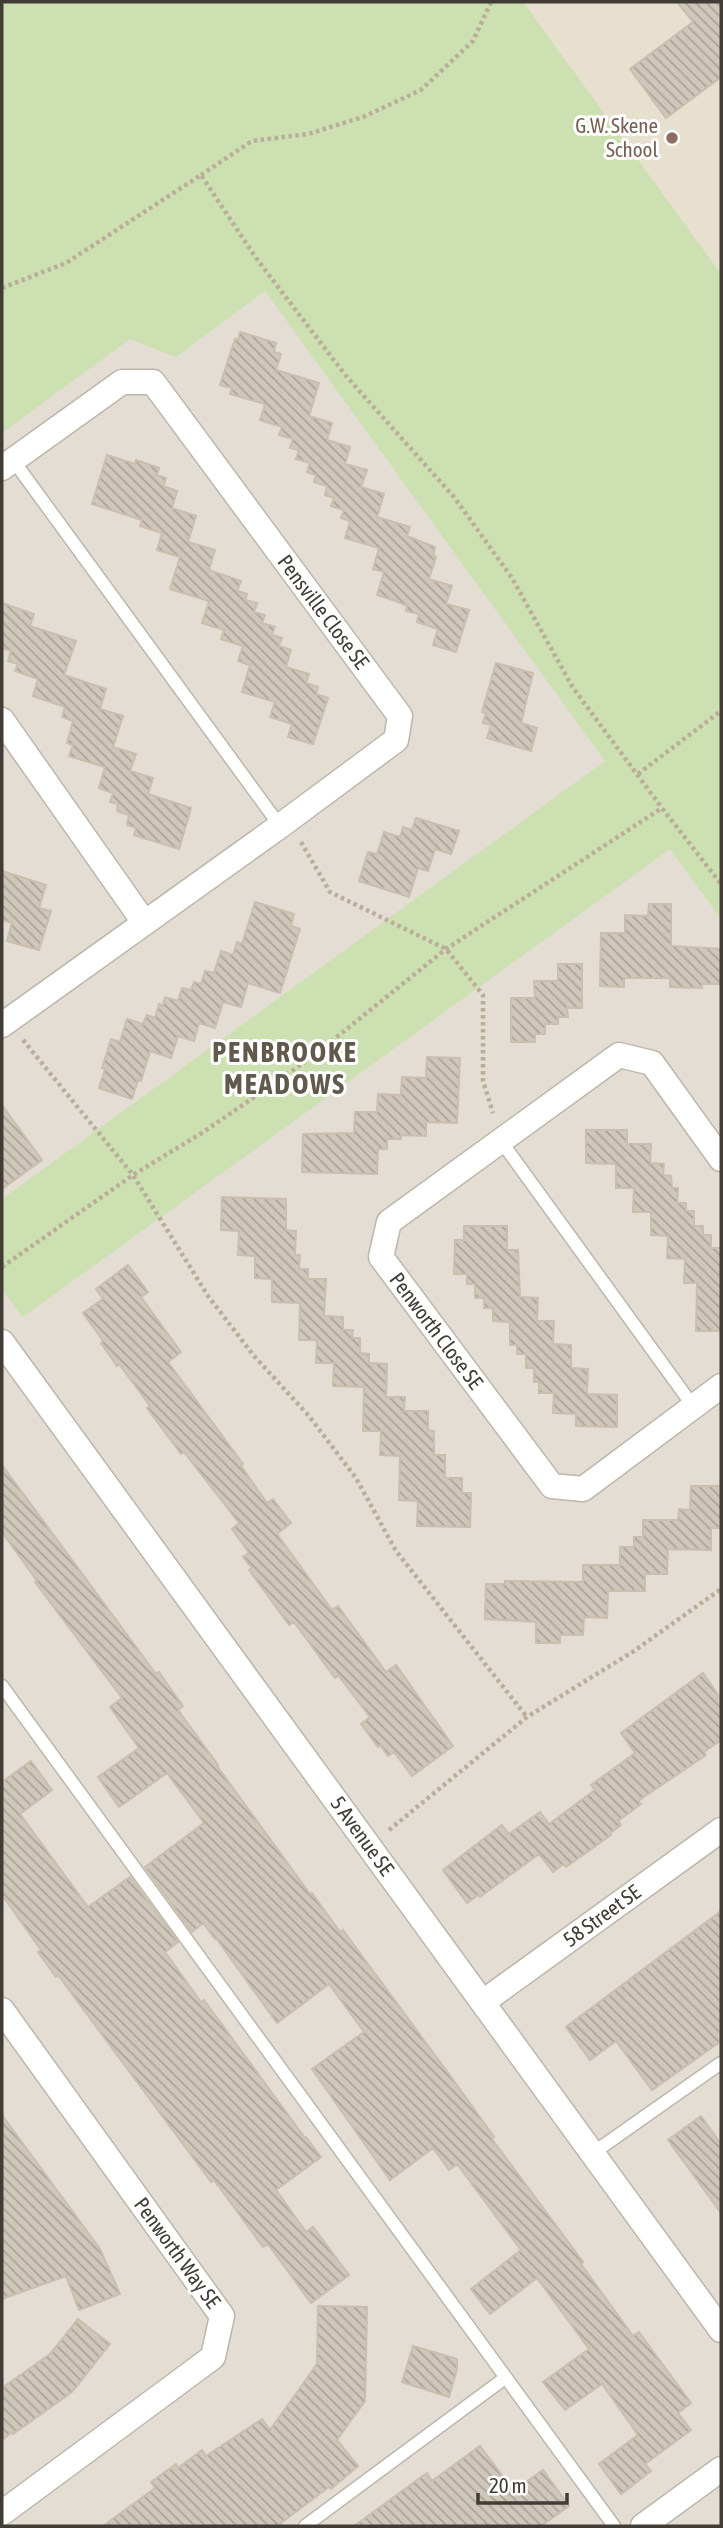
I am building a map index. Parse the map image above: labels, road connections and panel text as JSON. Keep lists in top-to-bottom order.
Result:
{
  "streets": {
    "street": [
      "Pensville Close SE",
      "Penworth Close SE",
      "5 Avenue SE",
      "58 Street SE",
      "Penworth Way SE"
    ]
  },
  "crossings": [
    ["5 Avenue SE", "58 Street SE"]
  ],
  "districts": ["PENBROOKE MEADOWS"],
  "places": ["G.W. Skene School"],
  "scale_bar": "20 m"
}
